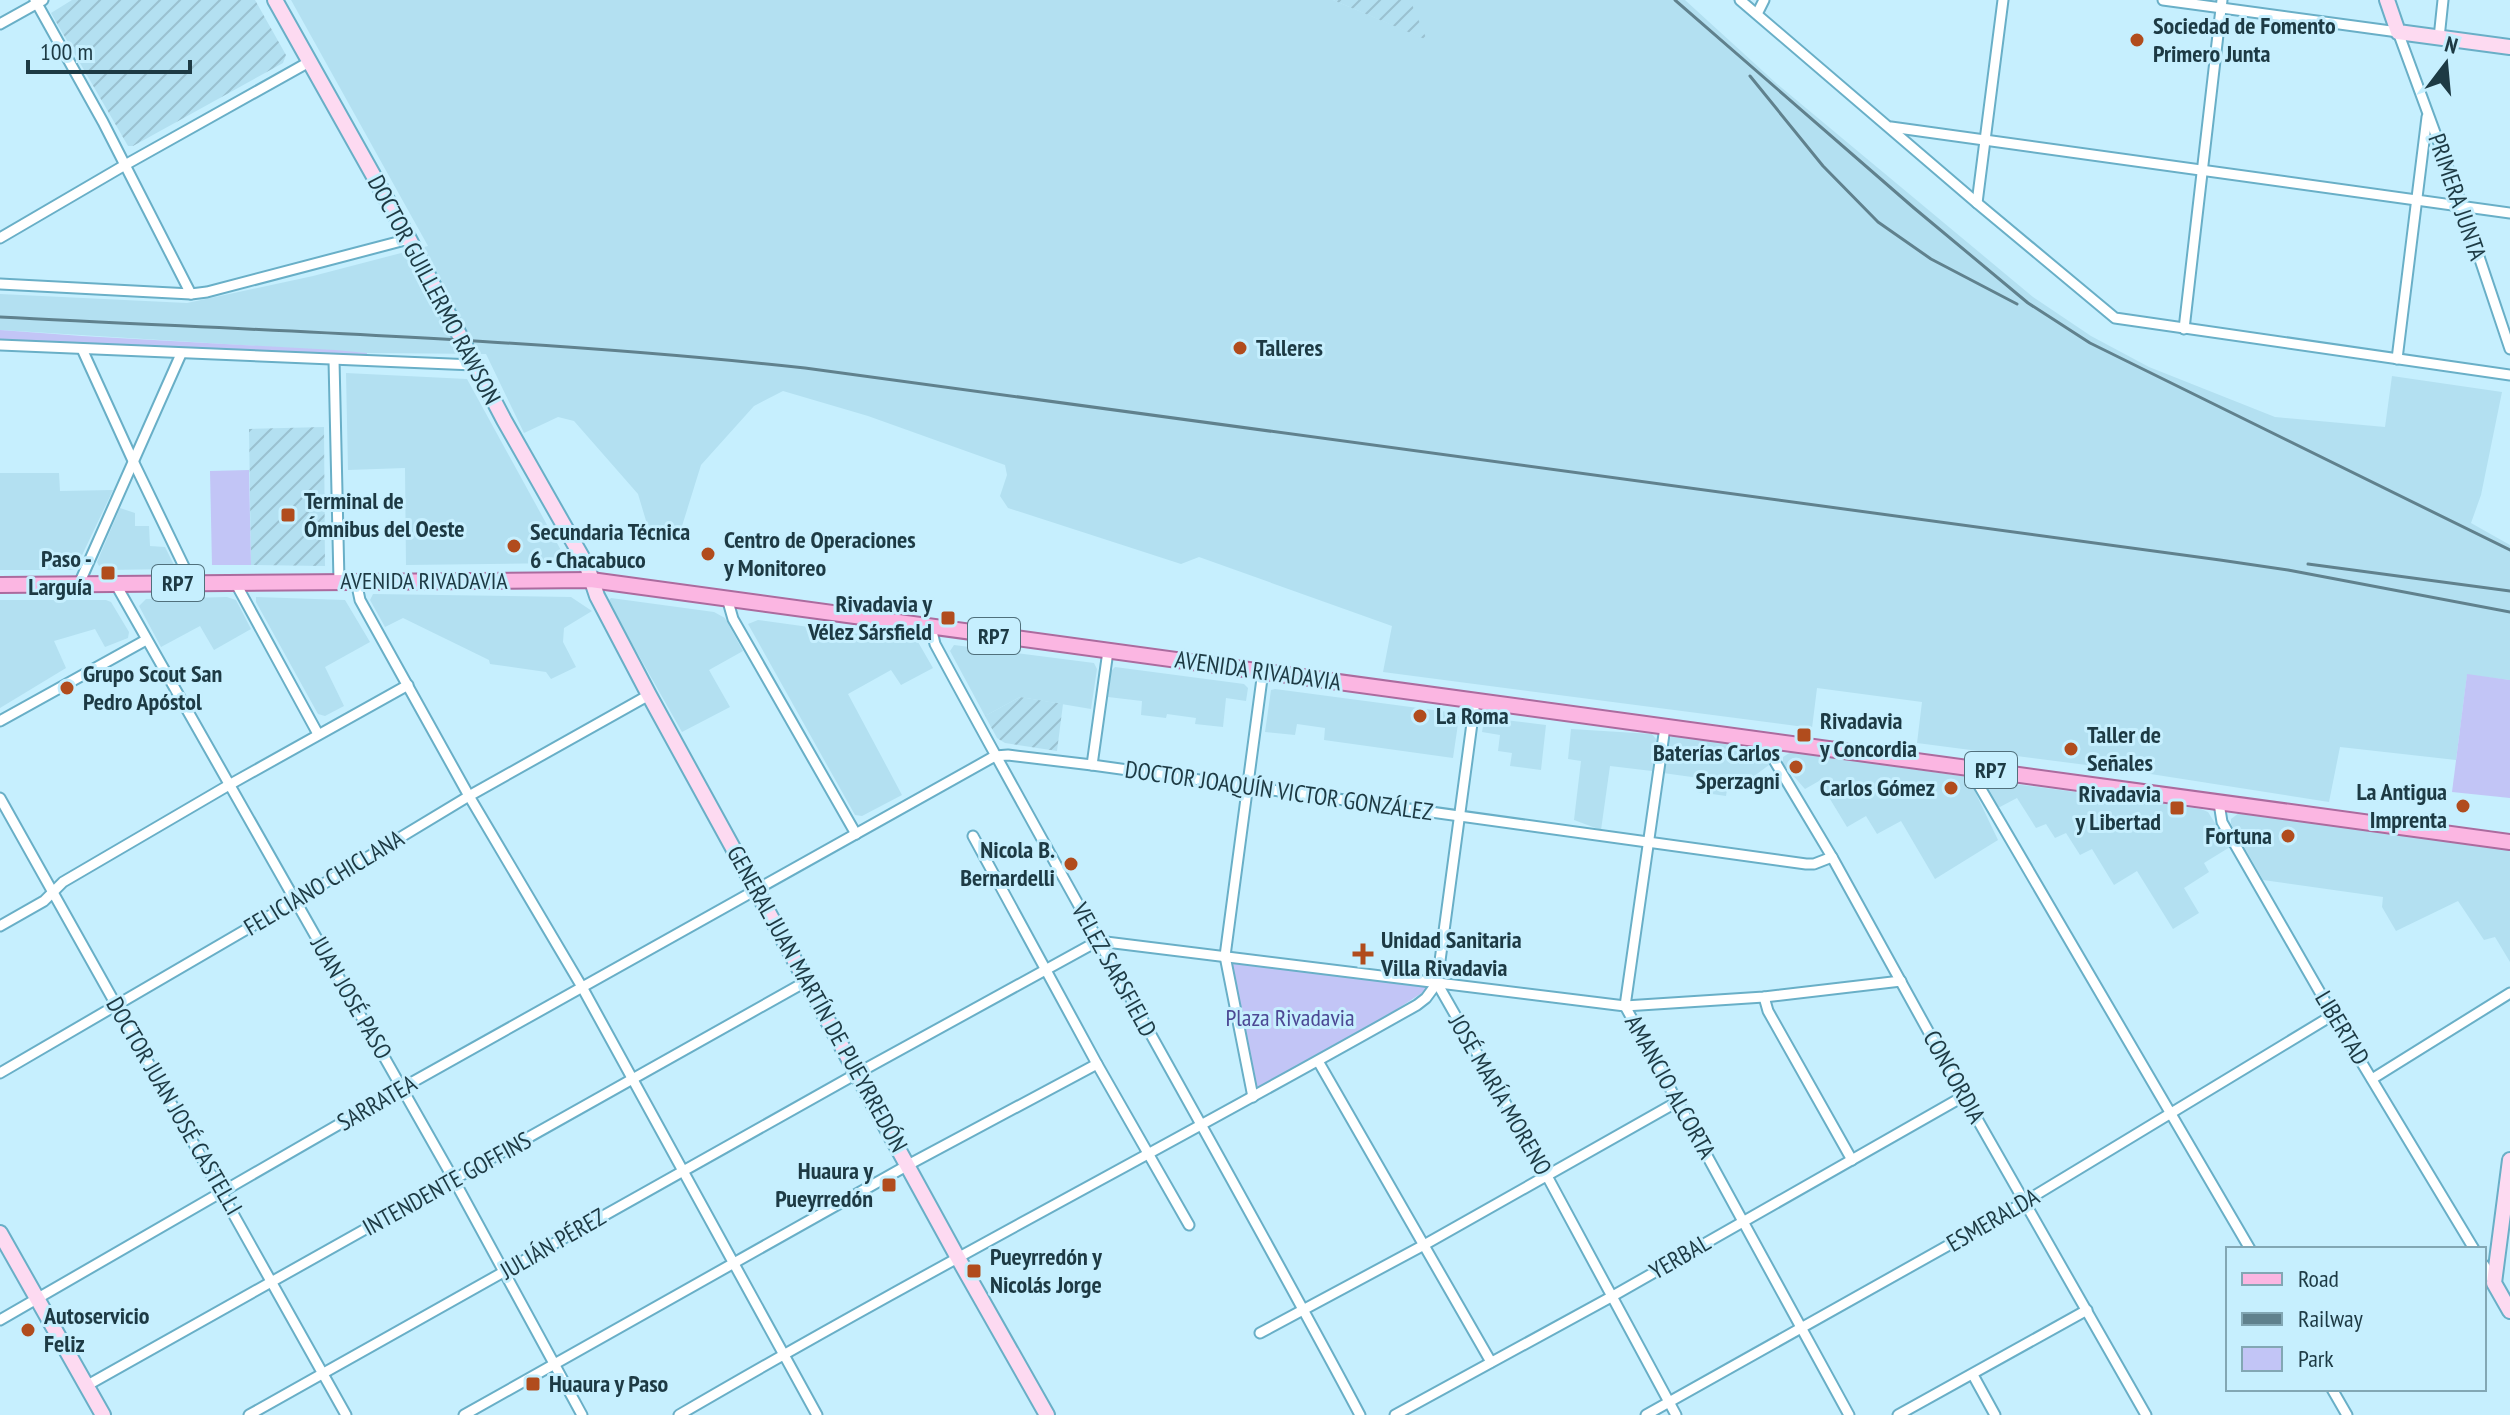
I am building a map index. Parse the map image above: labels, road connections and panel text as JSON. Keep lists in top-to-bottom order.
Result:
{
  "streets": {
    "main road": ["AVENIDA RIVADAVIA", "RP7"],
    "street": [
      "PRIMERA JUNTA",
      "DOCTOR GUILLERMO RAWSON",
      "DOCTOR JOAQUÍN VICTOR GONZÁLEZ",
      "FELICIANO CHICLANA",
      "VELEZ SARSFIELD",
      "JUAN JOSÉ PASO",
      "GENERAL JUAN MARTÍN DE PUEYRREDÓN",
      "LIBERTAD",
      "CONCORDIA",
      "AMANCIO ALCORTA",
      "JOSÉ MARÍA MORENO",
      "SARRATEA",
      "DOCTOR JUAN JOSÉ CASTELLI",
      "INTENDENTE GOFFINS",
      "ESMERALDA",
      "JULIÁN PÉREZ",
      "YERBAL"
    ]
  },
  "crossings": [
    ["DOCTOR GUILLERMO RAWSON", "AVENIDA RIVADAVIA"],
    ["DOCTOR GUILLERMO RAWSON", "GENERAL JUAN MARTÍN DE PUEYRREDÓN"],
    ["AVENIDA RIVADAVIA", "VELEZ SARSFIELD"],
    ["AVENIDA RIVADAVIA", "JUAN JOSÉ PASO"],
    ["AVENIDA RIVADAVIA", "GENERAL JUAN MARTÍN DE PUEYRREDÓN"],
    ["AVENIDA RIVADAVIA", "LIBERTAD"],
    ["AVENIDA RIVADAVIA", "CONCORDIA"],
    ["AVENIDA RIVADAVIA", "AMANCIO ALCORTA"],
    ["DOCTOR JOAQUÍN VICTOR GONZÁLEZ", "VELEZ SARSFIELD"],
    ["DOCTOR JOAQUÍN VICTOR GONZÁLEZ", "CONCORDIA"],
    ["DOCTOR JOAQUÍN VICTOR GONZÁLEZ", "AMANCIO ALCORTA"],
    ["FELICIANO CHICLANA", "JUAN JOSÉ PASO"],
    ["FELICIANO CHICLANA", "GENERAL JUAN MARTÍN DE PUEYRREDÓN"],
    ["FELICIANO CHICLANA", "DOCTOR JUAN JOSÉ CASTELLI"],
    ["VELEZ SARSFIELD", "JULIÁN PÉREZ"],
    ["JUAN JOSÉ PASO", "SARRATEA"],
    ["JUAN JOSÉ PASO", "INTENDENTE GOFFINS"],
    ["JUAN JOSÉ PASO", "JULIÁN PÉREZ"],
    ["GENERAL JUAN MARTÍN DE PUEYRREDÓN", "SARRATEA"],
    ["GENERAL JUAN MARTÍN DE PUEYRREDÓN", "INTENDENTE GOFFINS"],
    ["GENERAL JUAN MARTÍN DE PUEYRREDÓN", "JULIÁN PÉREZ"],
    ["LIBERTAD", "ESMERALDA"],
    ["CONCORDIA", "ESMERALDA"],
    ["CONCORDIA", "YERBAL"],
    ["AMANCIO ALCORTA", "ESMERALDA"],
    ["AMANCIO ALCORTA", "YERBAL"],
    ["JOSÉ MARÍA MORENO", "ESMERALDA"],
    ["JOSÉ MARÍA MORENO", "YERBAL"],
    ["SARRATEA", "DOCTOR JUAN JOSÉ CASTELLI"],
    ["DOCTOR JUAN JOSÉ CASTELLI", "INTENDENTE GOFFINS"],
    ["DOCTOR JUAN JOSÉ CASTELLI", "JULIÁN PÉREZ"]
  ],
  "parks": ["Plaza Rivadavia"],
  "places": {
    "other": [
      "Sociedad de Fomento Primero Junta",
      "Talleres",
      "Secundaria Técnica 6 - Chacabuco",
      "Centro de Operaciones y Monitoreo",
      "Grupo Scout San Pedro Apóstol",
      "La Roma",
      "Taller de Señales",
      "Baterías Carlos Sperzagni",
      "Carlos Gómez",
      "La Antigua Imprenta",
      "Fortuna",
      "Nicola B. Bernardelli",
      "Autoservicio Feliz"
    ],
    "transit": [
      "Terminal de Ómnibus del Oeste",
      "Paso - Larguía",
      "Rivadavia y Vélez Sársfield",
      "Rivadavia y Concordia",
      "Rivadavia y Libertad",
      "Huaura y Pueyrredón",
      "Pueyrredón y Nicolás Jorge",
      "Huaura y Paso"
    ],
    "health": ["Unidad Sanitaria Villa Rivadavia"]
  },
  "legend": ["Road", "Railway", "Park"],
  "scale_bar": "100 m",
  "north": "top"
}
